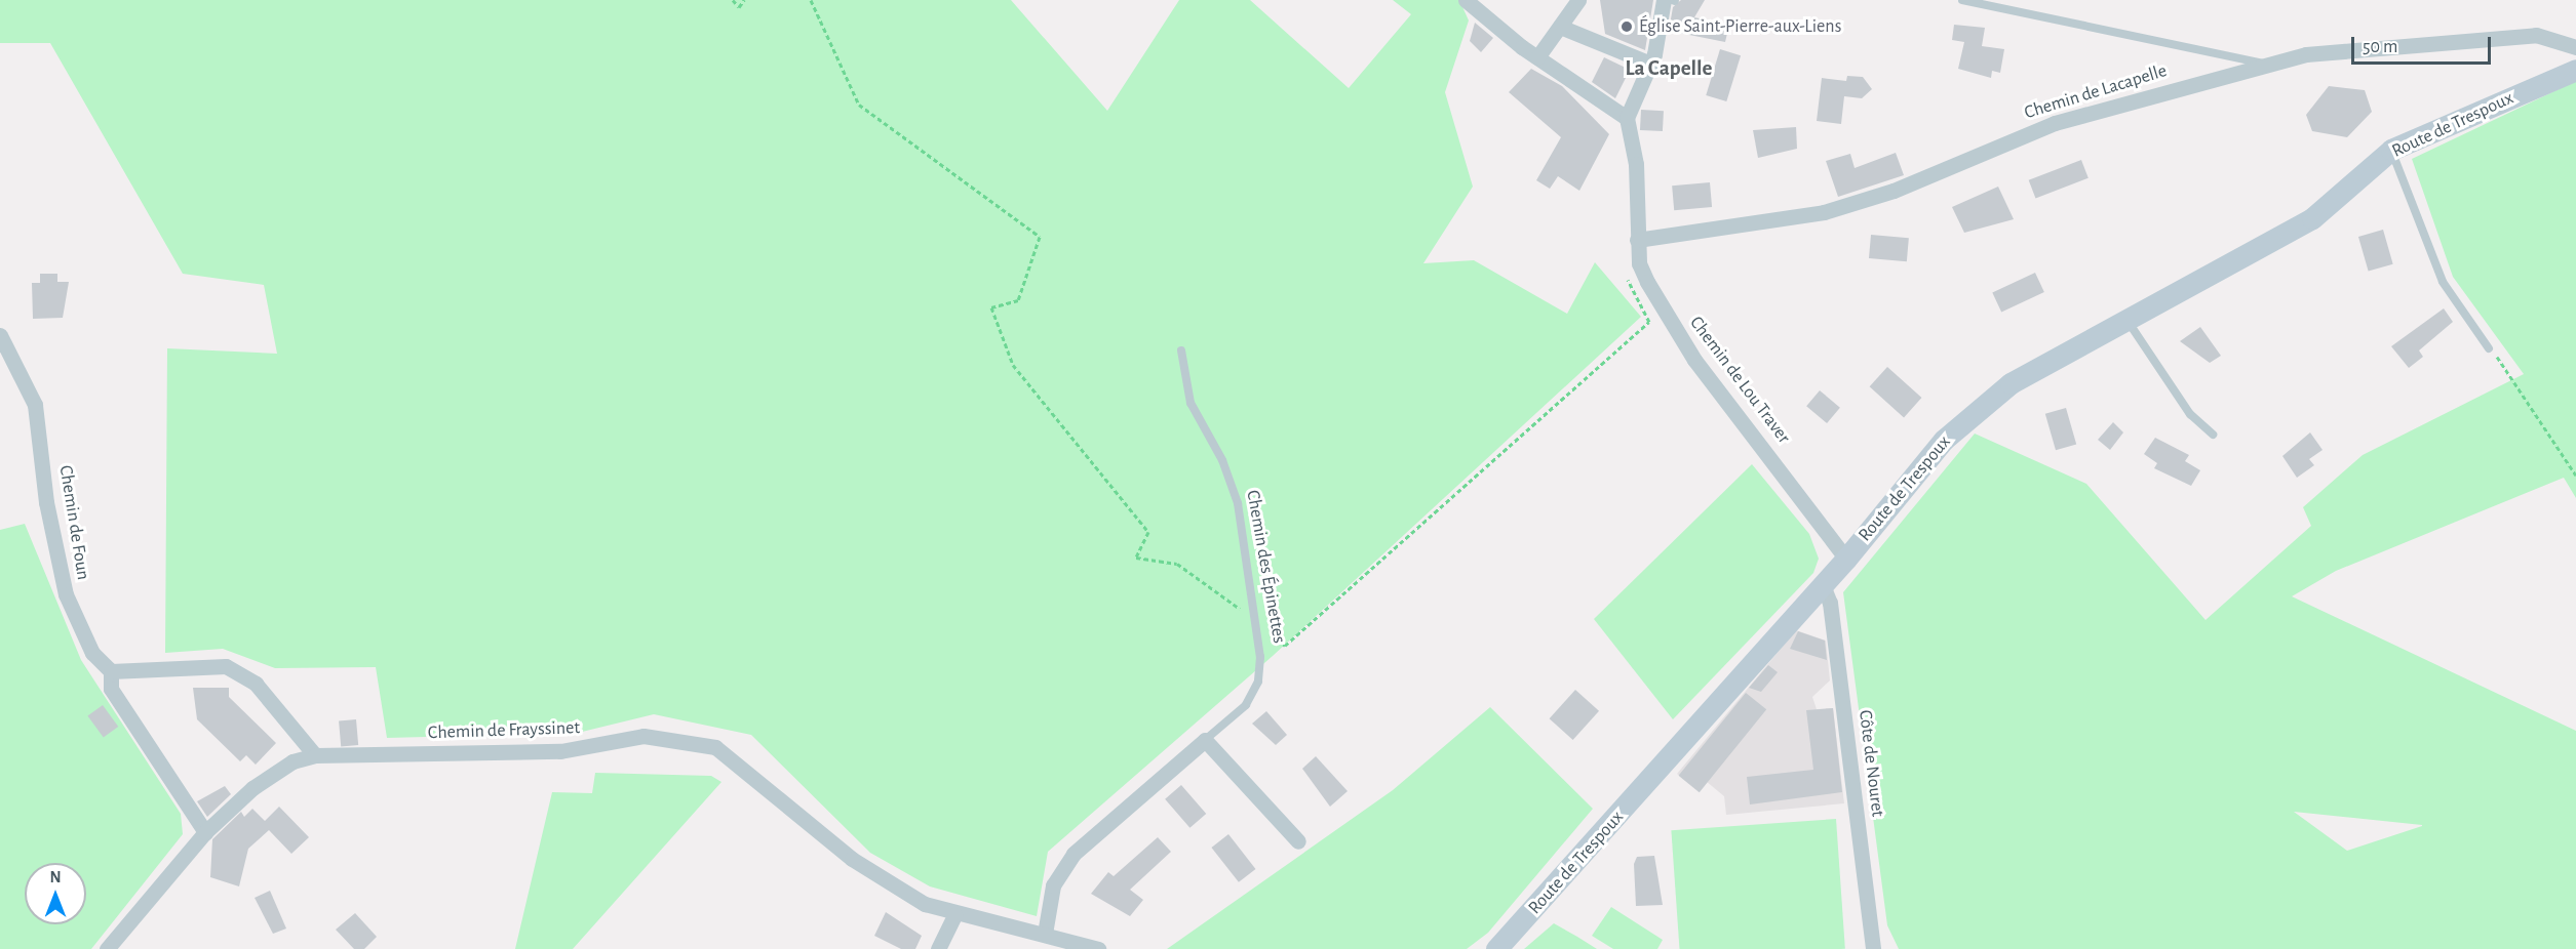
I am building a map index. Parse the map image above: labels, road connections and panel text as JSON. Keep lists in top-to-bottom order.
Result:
{
  "streets": {
    "street": [
      "Chemin de Lacapelle",
      "Route de Trespoux",
      "Chemin de Lou Traver",
      "Chemin de Foun",
      "Chemin des Épinettes",
      "Chemin de Frayssinet",
      "Côte de Nouret"
    ]
  },
  "crossings": [
    ["Chemin de Lacapelle", "Chemin de Lou Traver"],
    ["Route de Trespoux", "Chemin de Lou Traver"],
    ["Route de Trespoux", "Côte de Nouret"],
    ["Chemin de Foun", "Chemin de Frayssinet"],
    ["Chemin des Épinettes", "Chemin de Frayssinet"]
  ],
  "districts": ["La Capelle"],
  "places": ["Église Saint-Pierre-aux-Liens"],
  "scale_bar": "50 m",
  "north": "top"
}
